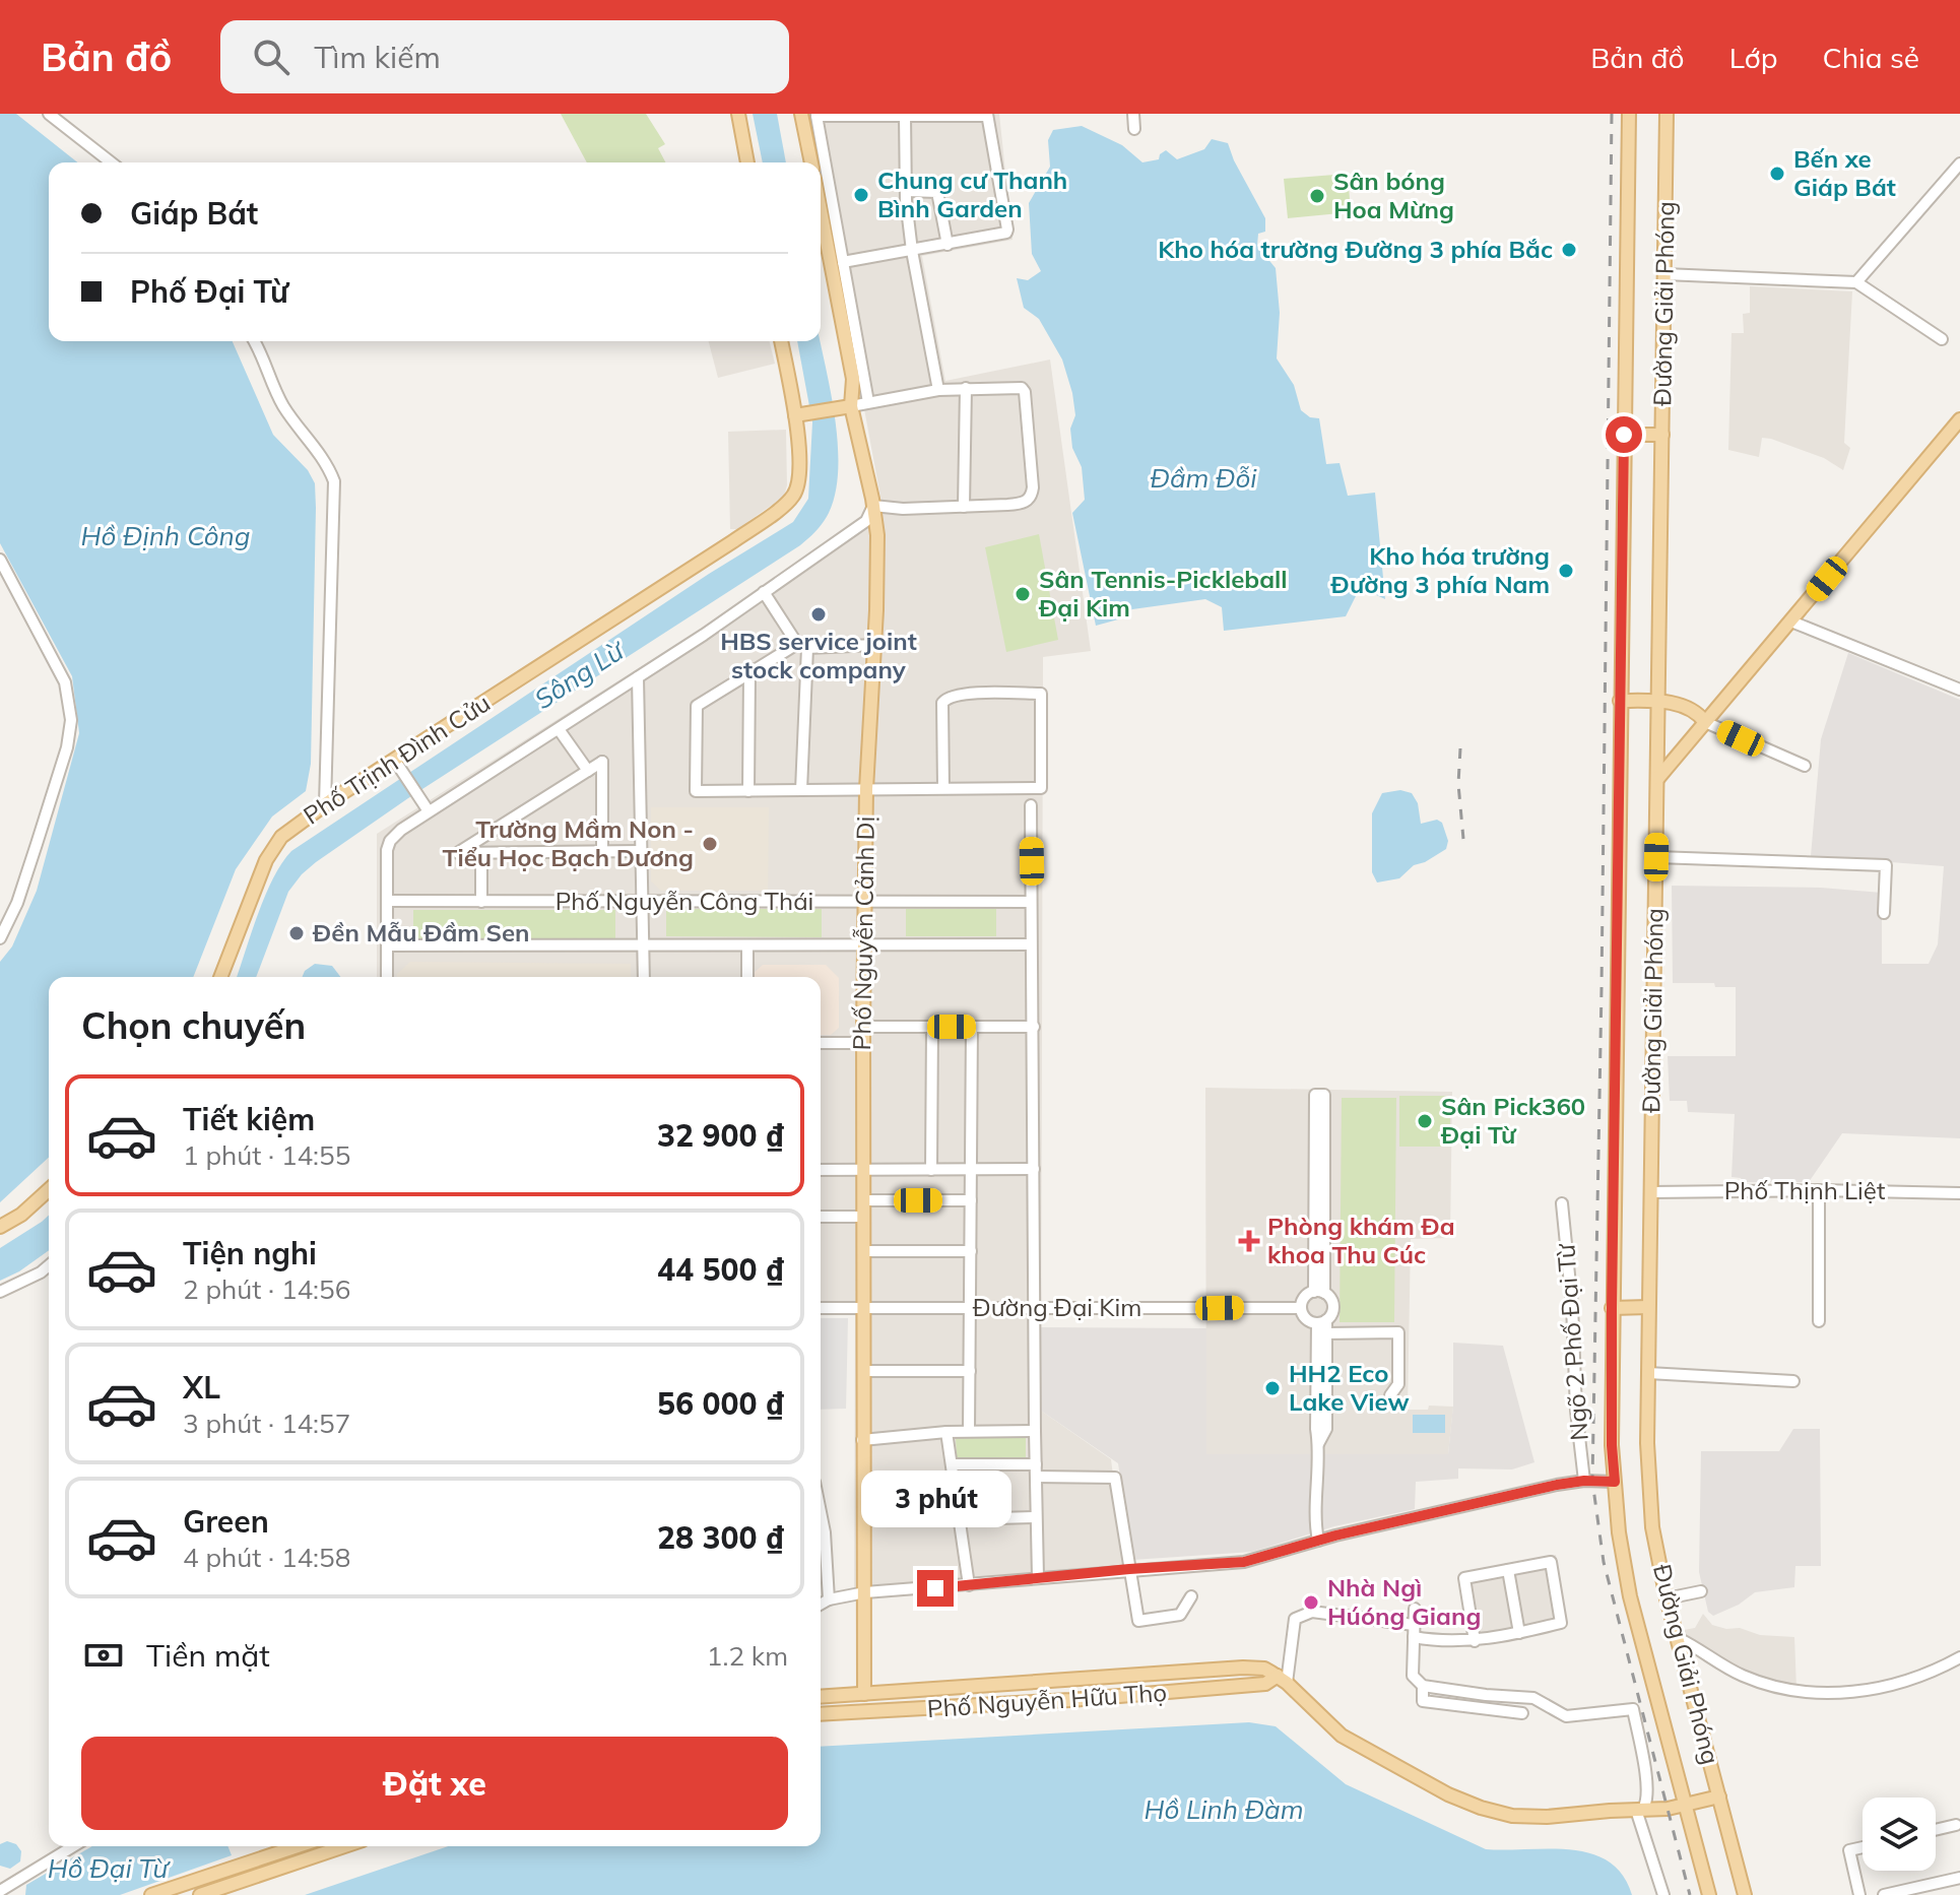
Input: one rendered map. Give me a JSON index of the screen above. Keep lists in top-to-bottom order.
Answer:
{
  "streets": {
    "main road": [
      "Đường Giải Phóng",
      "Phố Trịnh Đình Cửu",
      "Phố Nguyễn Cảnh Dị",
      "Phố Nguyễn Hữu Thọ"
    ],
    "street": [
      "Phố Nguyễn Công Thái",
      "Phố Thịnh Liệt",
      "Đường Đại Kim",
      "Ngõ 2 Phố Đại Từ"
    ]
  },
  "crossings": [
    ["Đường Giải Phóng", "Phố Thịnh Liệt"],
    ["Phố Nguyễn Công Thái", "Phố Nguyễn Cảnh Dị"],
    ["Phố Nguyễn Cảnh Dị", "Đường Đại Kim"],
    ["Phố Nguyễn Cảnh Dị", "Phố Nguyễn Hữu Thọ"]
  ],
  "water": [
    "Đầm Đỗi",
    "Hồ Định Công",
    "Sông Lừ",
    "Hồ Linh Đàm",
    "Hồ Đại Từ"
  ],
  "places": {
    "other": [
      "Bến xe Giáp Bát",
      "Chung cư Thanh Bình Garden",
      "Sân bóng Hoa Mừng",
      "Kho hóa trường Đường 3 phía Bắc",
      "Kho hóa trường Đường 3 phía Nam",
      "Sân Tennis-Pickleball Đại Kim",
      "HBS service joint stock company",
      "Trường Mầm Non - Tiểu Học Bạch Dương",
      "Đền Mẫu Đầm Sen",
      "Sân Pick360 Đại Từ",
      "HH2 Eco Lake View",
      "Nhà Ngì Húóng Giang"
    ],
    "health": ["Phòng khám Đa khoa Thu Cúc"]
  },
  "page": {
    "header": "Bản đồ",
    "search": "Tìm kiếm",
    "nav": ["Bản đồ", "Lớp", "Chia sẻ"],
    "banner": ["Giáp Bát", "Phố Đại Từ"],
    "heading": "Chọn chuyến",
    "list": [
      {
        "name": "Tiết kiệm",
        "note": "1 phút · 14:55",
        "value": "32 900 ₫"
      },
      {
        "name": "Tiện nghi",
        "note": "2 phút · 14:56",
        "value": "44 500 ₫"
      },
      {
        "name": "XL",
        "note": "3 phút · 14:57",
        "value": "56 000 ₫"
      },
      {
        "name": "Green",
        "note": "4 phút · 14:58",
        "value": "28 300 ₫"
      }
    ],
    "bubble": "3 phút",
    "pay": ["Tiền mặt", "1.2 km"],
    "buttons": "Đặt xe"
  }
}
